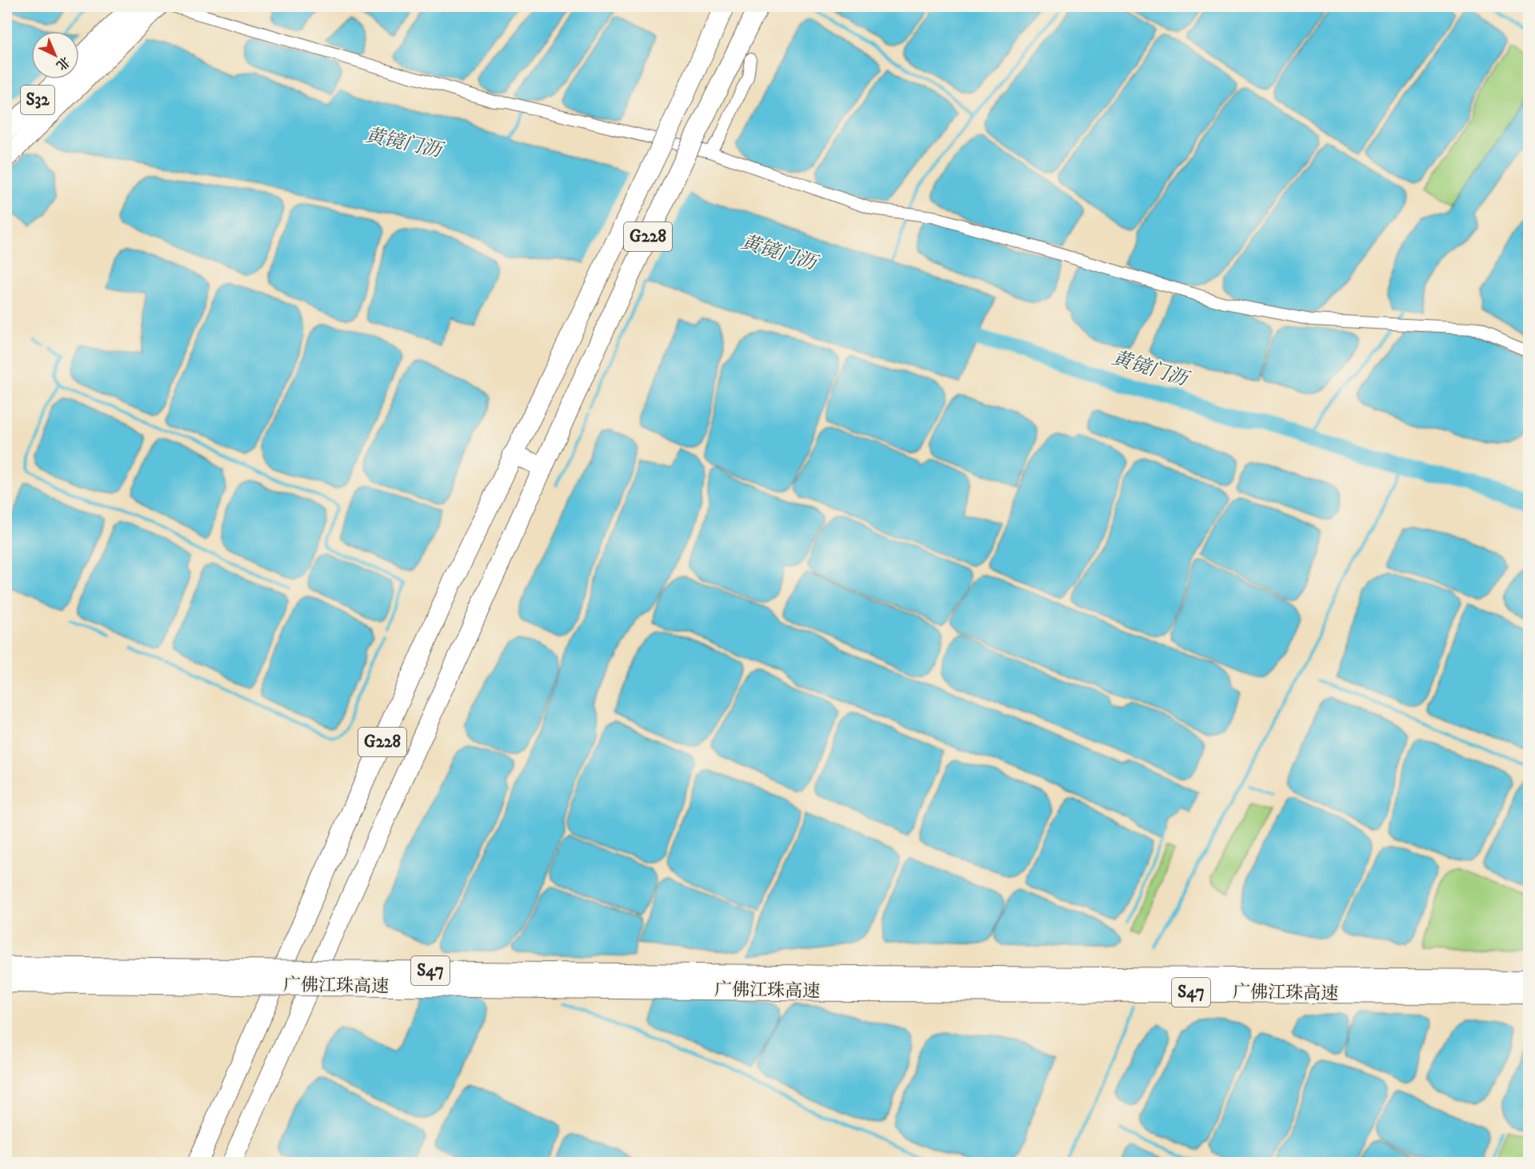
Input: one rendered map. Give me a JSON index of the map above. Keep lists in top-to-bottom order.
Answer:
{
  "streets": {
    "highway": [
      "S32",
      "G228",
      "S47",
      "广佛江珠高速"
    ]
  },
  "water": ["黄镜门沥"],
  "north": "bottom right"
}
